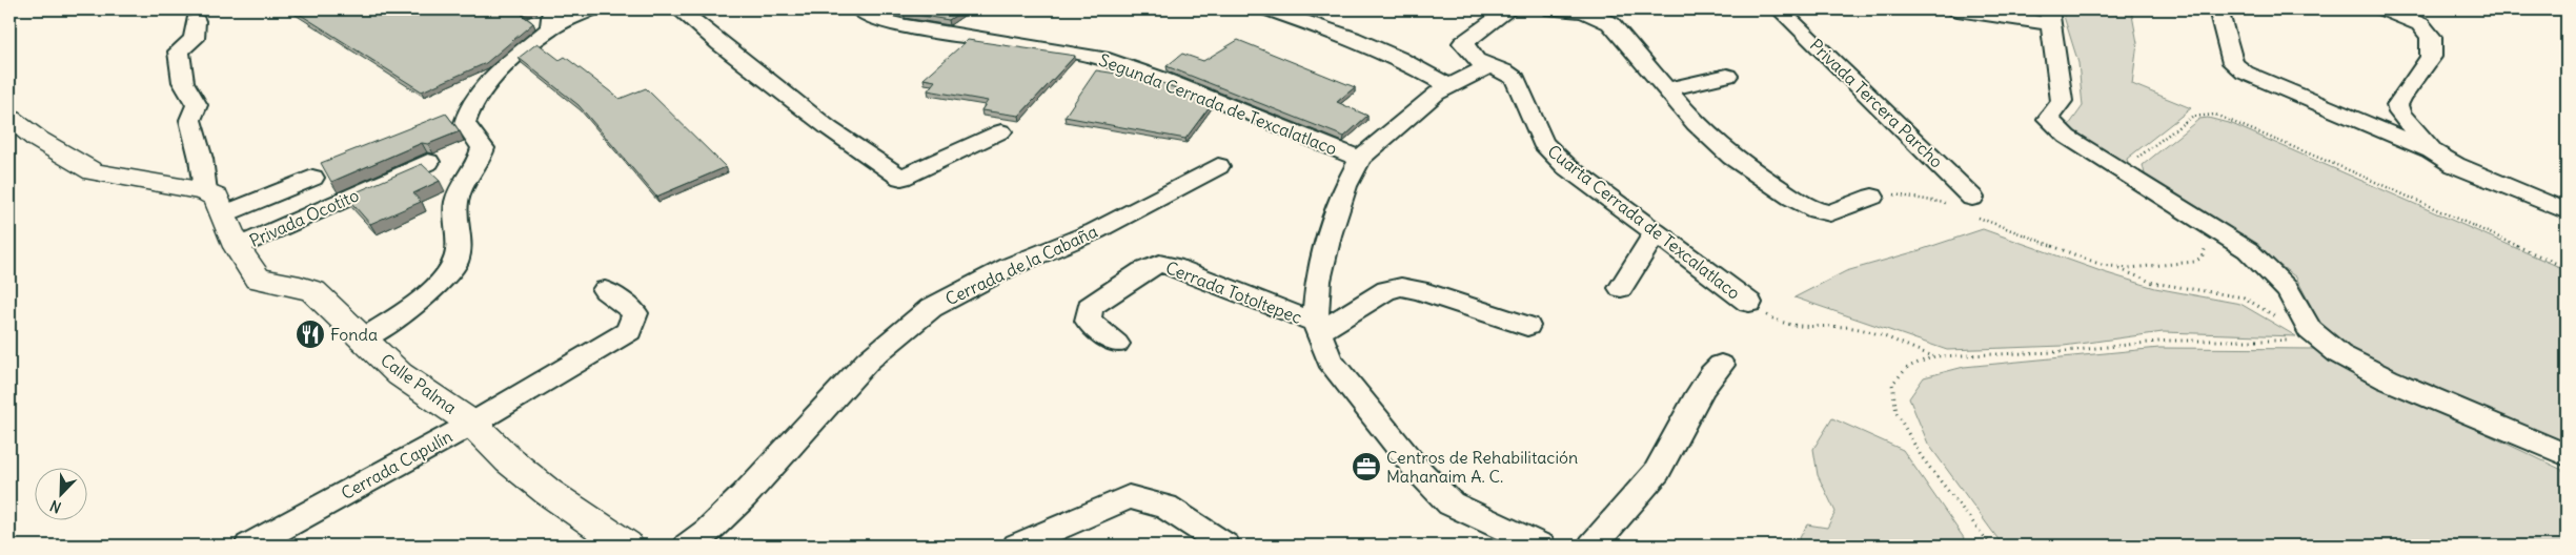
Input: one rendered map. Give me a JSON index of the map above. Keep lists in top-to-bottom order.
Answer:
{
  "streets": {
    "street": [
      "Privada Tercera Parcho",
      "Segunda Cerrada de Texcalatlaco",
      "Privada Ocotito",
      "Cuarta Cerrada de Texcalatlaco",
      "Cerrada de la Cabaña",
      "Cerrada Totoltepec",
      "Calle Palma",
      "Cerrada Capulín"
    ]
  },
  "crossings": [
    ["Privada Ocotito", "Calle Palma"],
    ["Calle Palma", "Cerrada Capulín"]
  ],
  "places": {
    "restaurant": ["Fonda"],
    "office": ["Centros de Rehabilitación Mahanaim A. C."]
  },
  "north": "bottom left"
}
